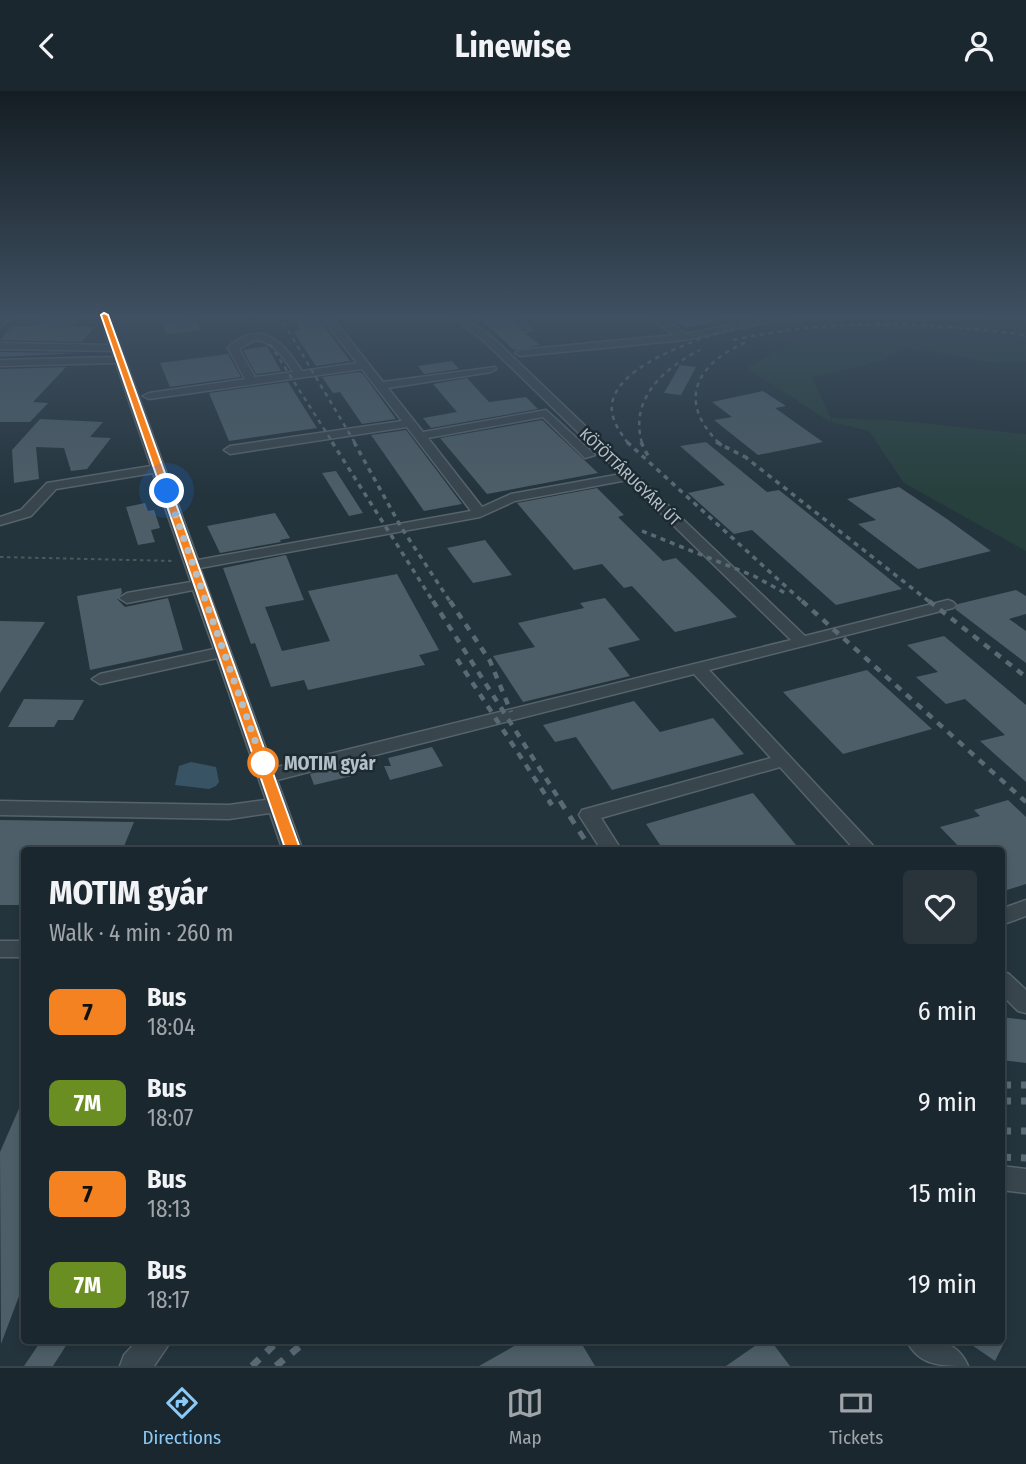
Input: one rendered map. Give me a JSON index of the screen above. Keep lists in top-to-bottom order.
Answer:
{
  "streets": {
    "street": ["KÖTÖTTÁRUGYÁRI ÚT"]
  },
  "places": ["MOTIM gyár"],
  "lines": ["bus line 7"],
  "page": {
    "header": "Linewise",
    "heading": ["MOTIM gyár", "Walk · 4 min · 260 m"],
    "list": [
      {
        "mark": "7",
        "name": "Bus",
        "note": "18:04",
        "value": "6 min"
      },
      {
        "mark": "7M",
        "name": "Bus",
        "note": "18:07",
        "value": "9 min"
      },
      {
        "mark": "7",
        "name": "Bus",
        "note": "18:13",
        "value": "15 min"
      },
      {
        "mark": "7M",
        "name": "Bus",
        "note": "18:17",
        "value": "19 min"
      }
    ],
    "tabs": ["Directions", "Map", "Tickets"]
  }
}
